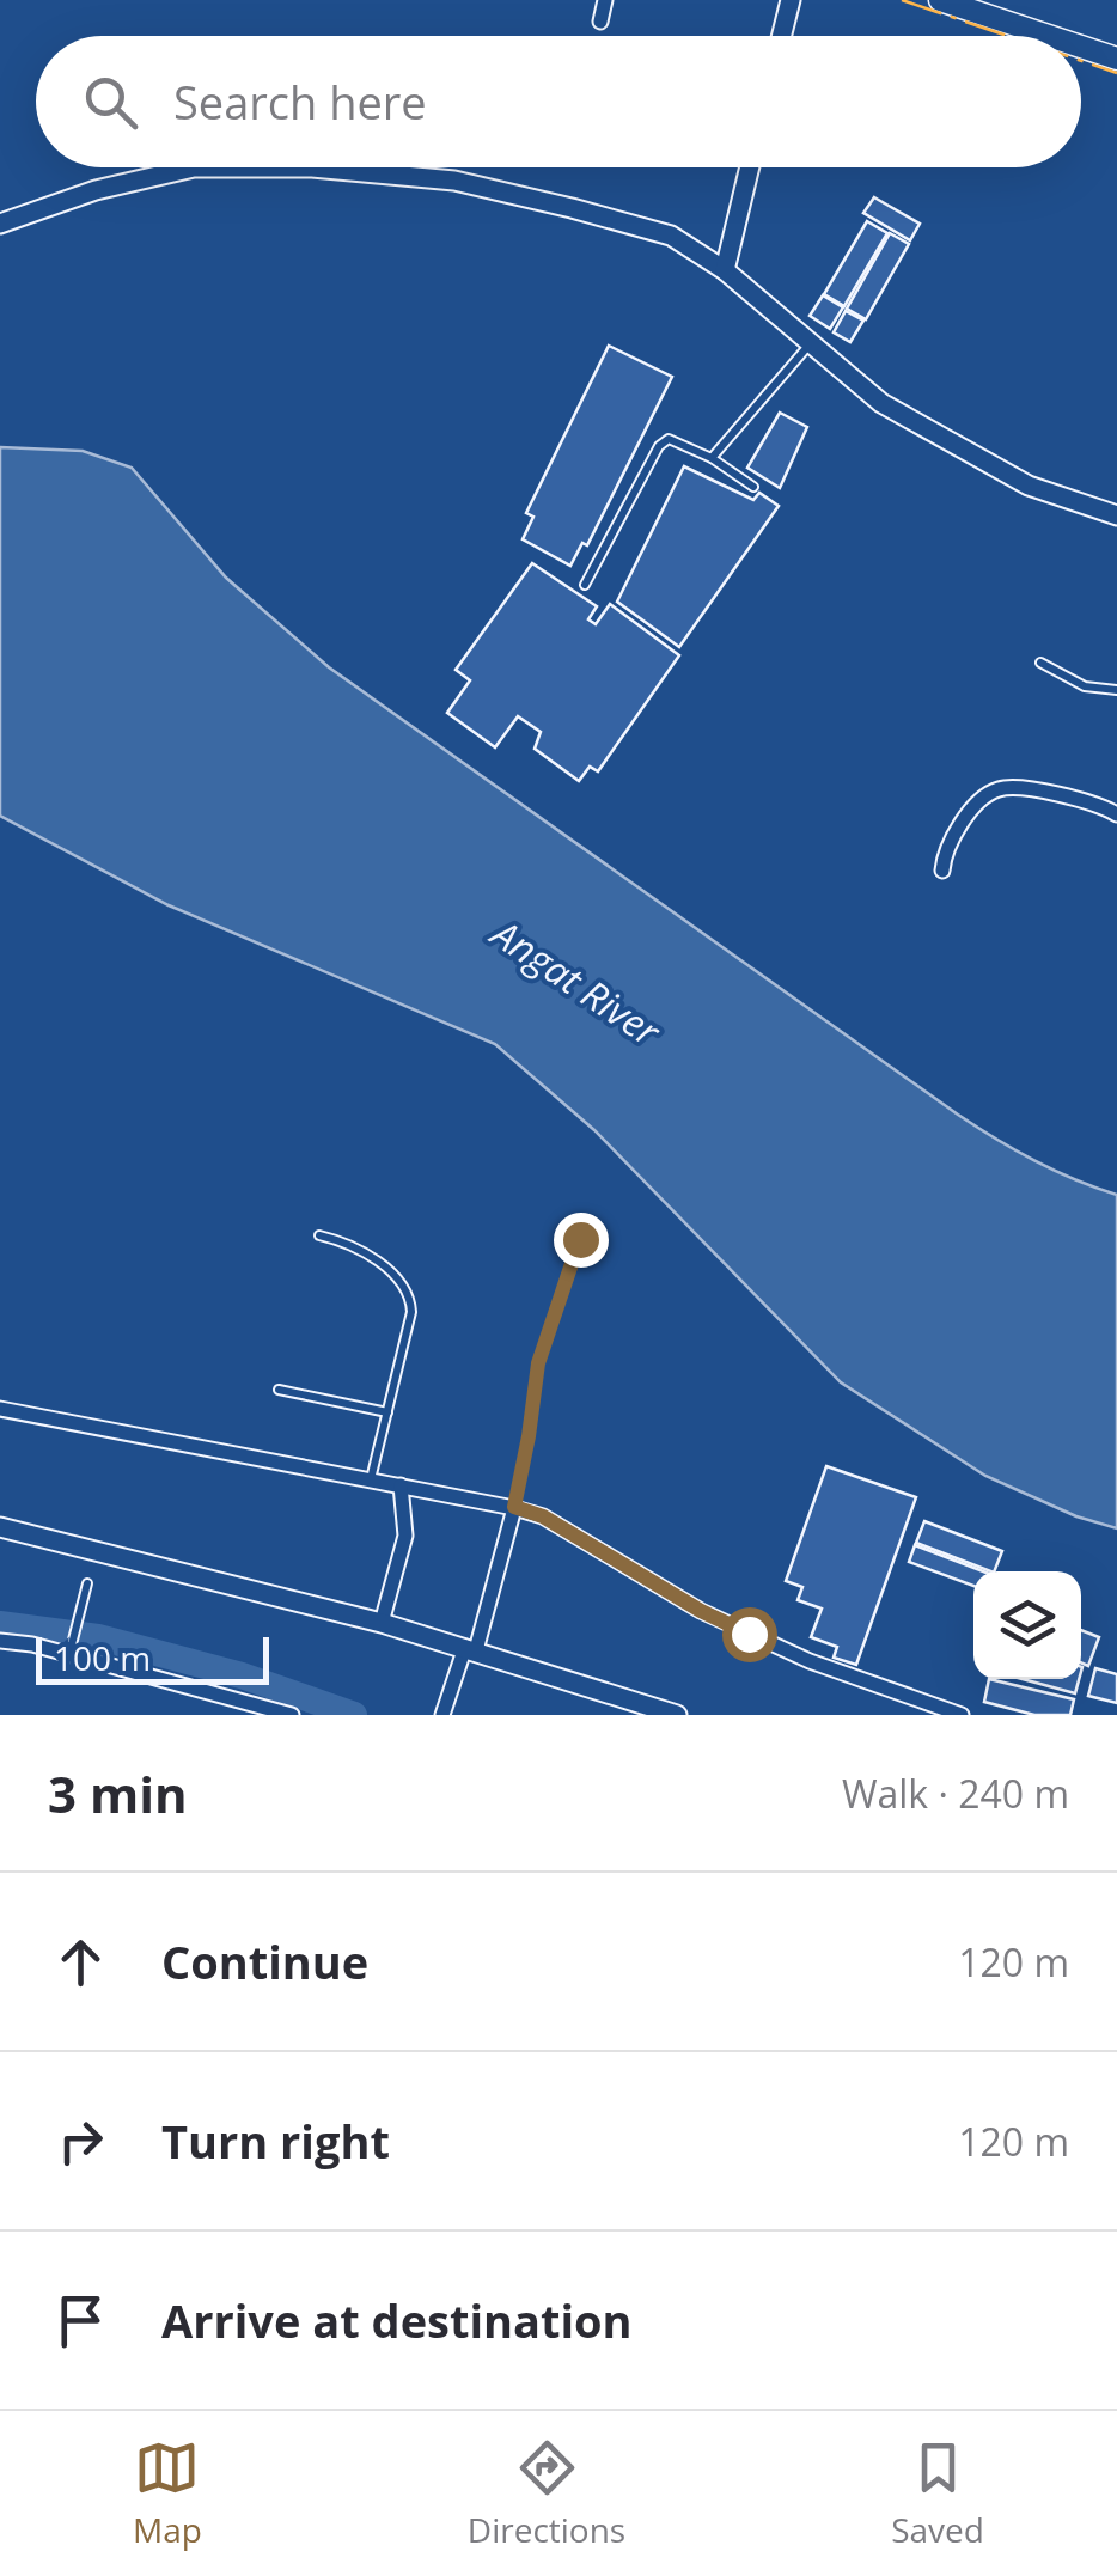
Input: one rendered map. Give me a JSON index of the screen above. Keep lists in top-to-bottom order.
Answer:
{
  "water": ["Angat River"],
  "scale_bar": "100 m",
  "page": {
    "search": "Search here",
    "scale": "100 m",
    "heading": ["3 min", "Walk · 240 m"],
    "list": [
      ["Continue", "120 m"],
      ["Turn right", "120 m"],
      "Arrive at destination"
    ],
    "nav": ["Map", "Directions", "Saved"]
  }
}
